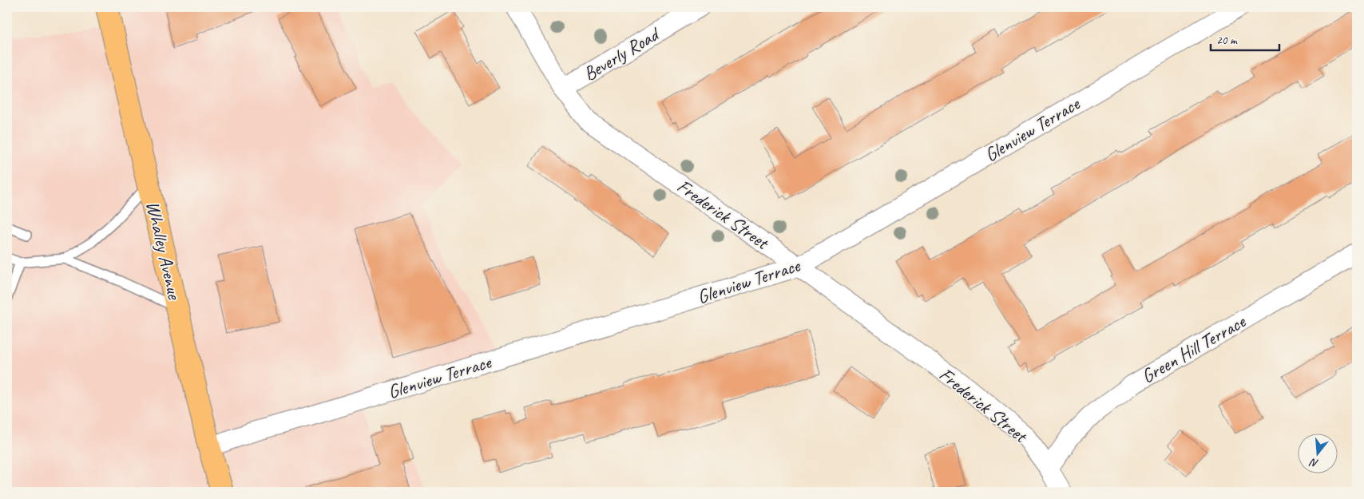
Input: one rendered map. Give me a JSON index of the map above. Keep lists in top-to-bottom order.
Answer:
{
  "streets": {
    "main road": ["Whalley Avenue"],
    "street": [
      "Beverly Road",
      "Glenview Terrace",
      "Frederick Street",
      "Green Hill Terrace"
    ]
  },
  "crossings": [
    ["Beverly Road", "Frederick Street"],
    ["Glenview Terrace", "Frederick Street"],
    ["Glenview Terrace", "Whalley Avenue"],
    ["Frederick Street", "Green Hill Terrace"]
  ],
  "scale_bar": "20 m",
  "north": "bottom"
}
